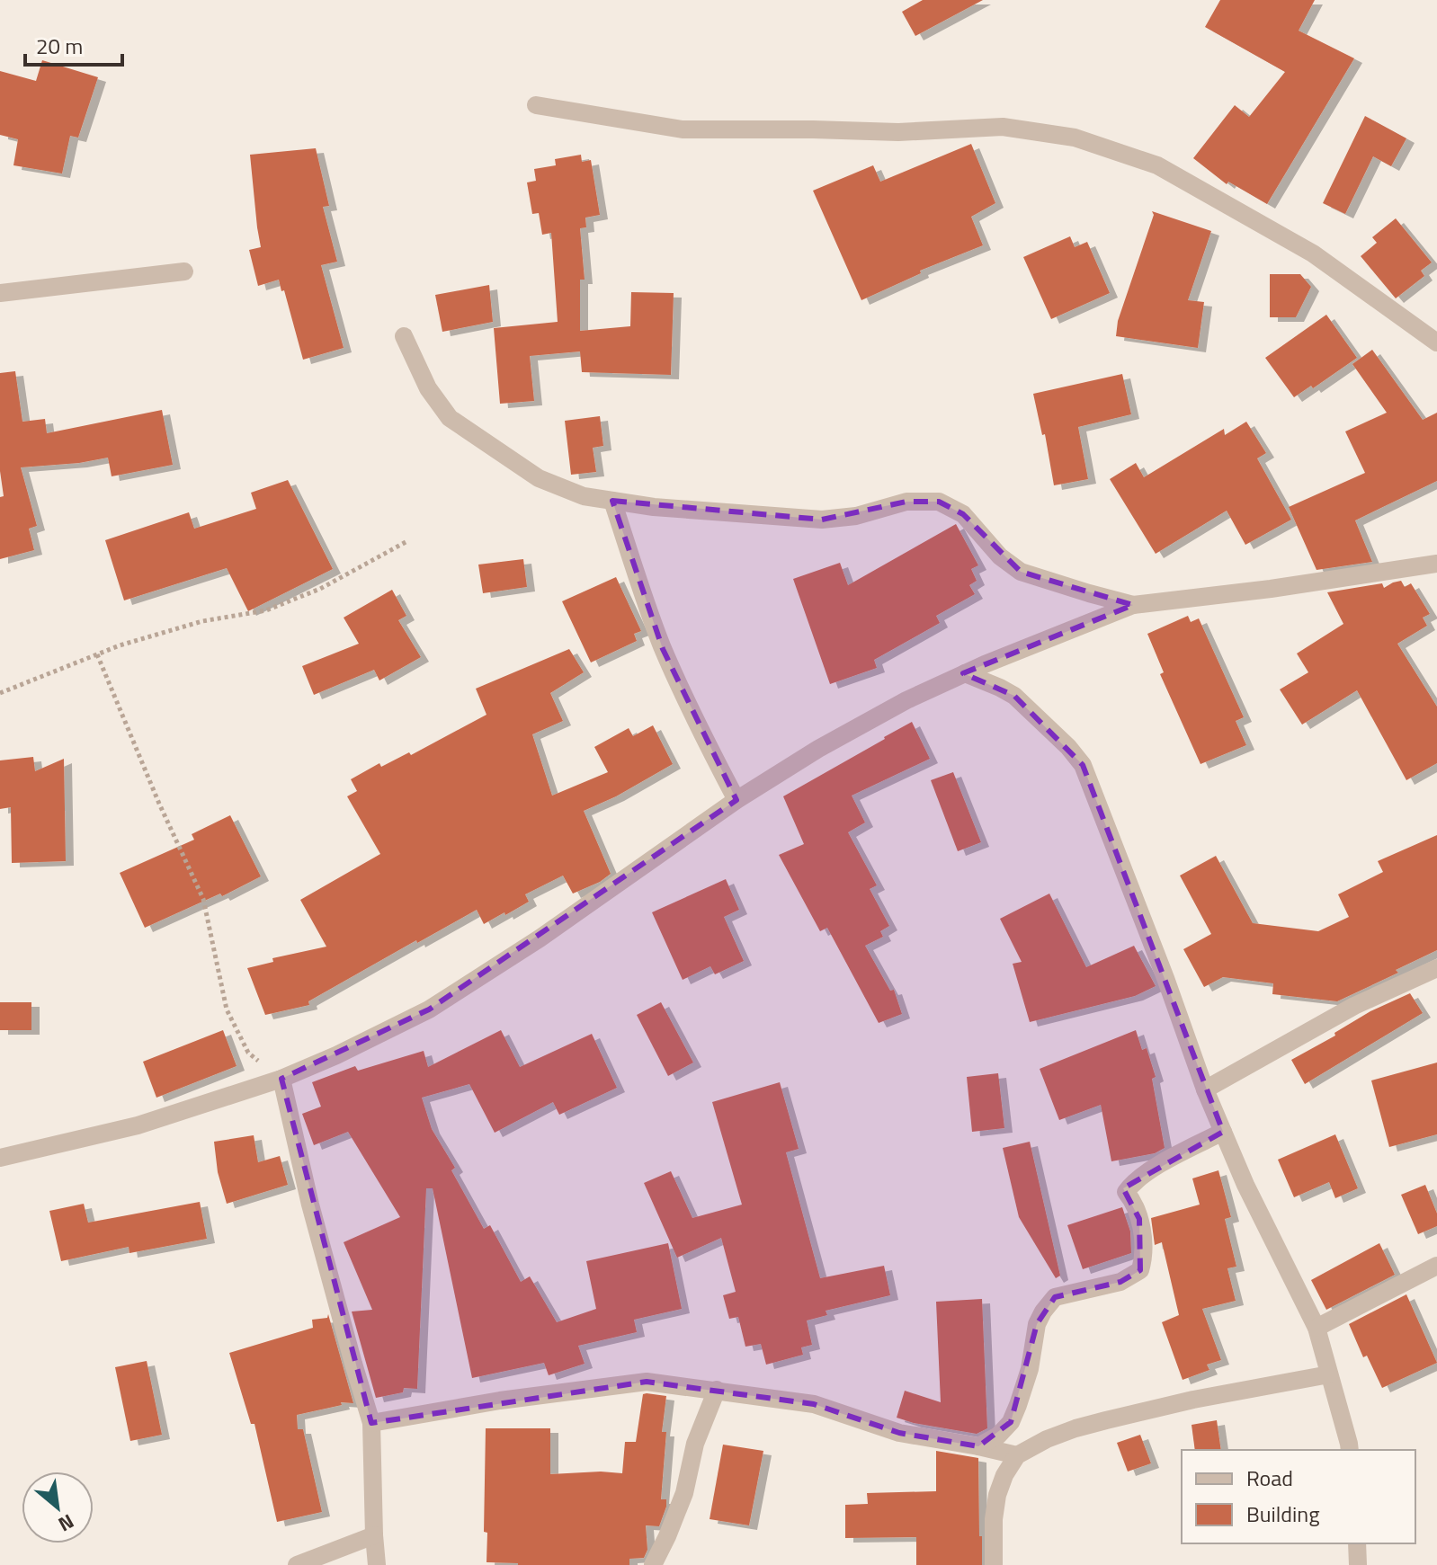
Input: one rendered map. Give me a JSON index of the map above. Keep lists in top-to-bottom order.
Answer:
{
  "legend": ["Road", "Building"],
  "scale_bar": "20 m",
  "north": "bottom right"
}
